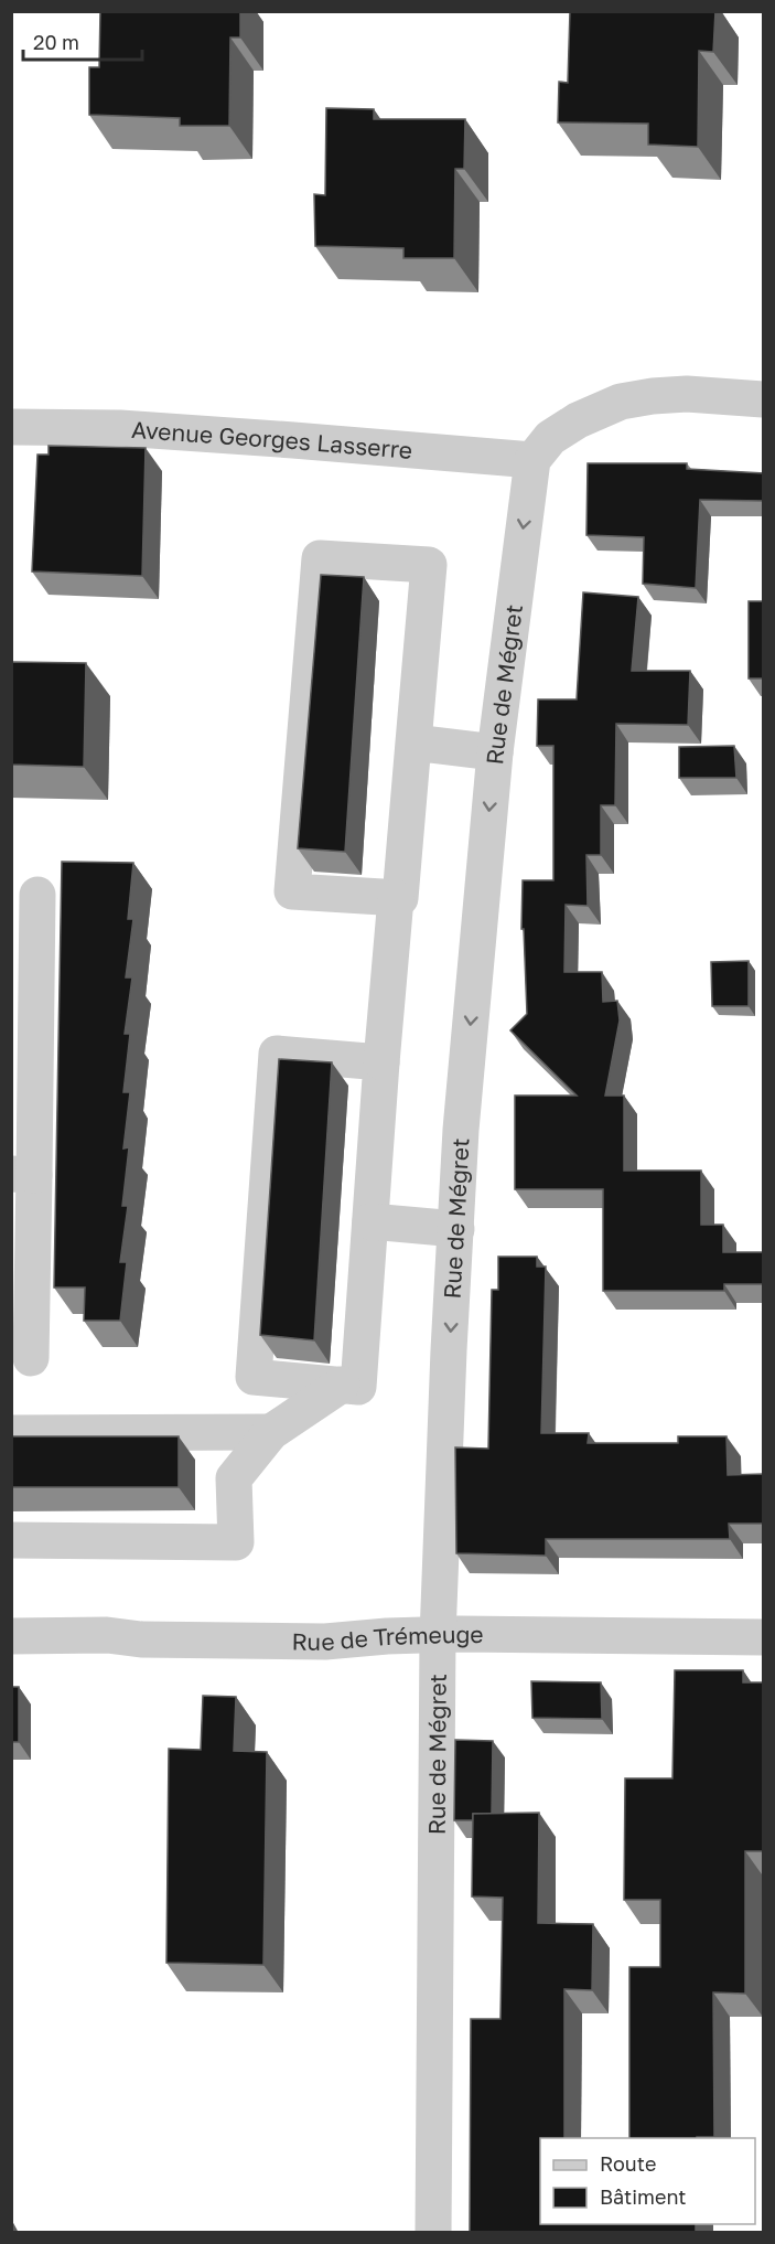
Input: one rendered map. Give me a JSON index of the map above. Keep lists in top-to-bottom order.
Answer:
{
  "streets": {
    "street": ["Avenue Georges Lasserre", "Rue de Mégret", "Rue de Trémeuge"]
  },
  "crossings": [
    ["Avenue Georges Lasserre", "Rue de Mégret"],
    ["Rue de Mégret", "Rue de Trémeuge"]
  ],
  "legend": ["Route", "Bâtiment"],
  "scale_bar": "20 m"
}
